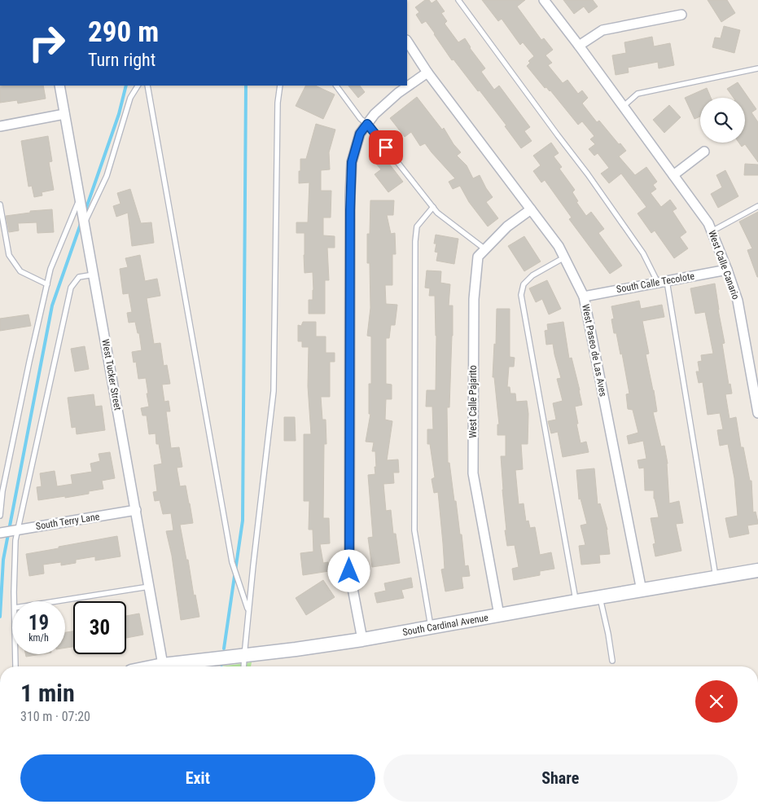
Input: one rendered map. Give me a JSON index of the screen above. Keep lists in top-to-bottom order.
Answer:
{
  "streets": {
    "main road": ["South Cardinal Avenue"],
    "street": [
      "West Calle Canario",
      "South Calle Tecolote",
      "West Paseo de Las Aves",
      "West Tucker Street",
      "West Calle Pajarito",
      "South Terry Lane"
    ]
  },
  "crossings": [
    ["West Calle Canario", "South Calle Tecolote"],
    ["South Calle Tecolote", "West Paseo de Las Aves"],
    ["West Paseo de Las Aves", "West Calle Pajarito"],
    ["West Paseo de Las Aves", "South Cardinal Avenue"],
    ["West Tucker Street", "South Terry Lane"],
    ["West Tucker Street", "South Cardinal Avenue"],
    ["West Calle Pajarito", "South Cardinal Avenue"]
  ],
  "page": {
    "turn": ["290 m", "Turn right"],
    "speed": "19 km/h",
    "limit": "30",
    "heading": ["1 min", "310 m · 07:20"],
    "buttons": ["Exit", "Share"]
  }
}
